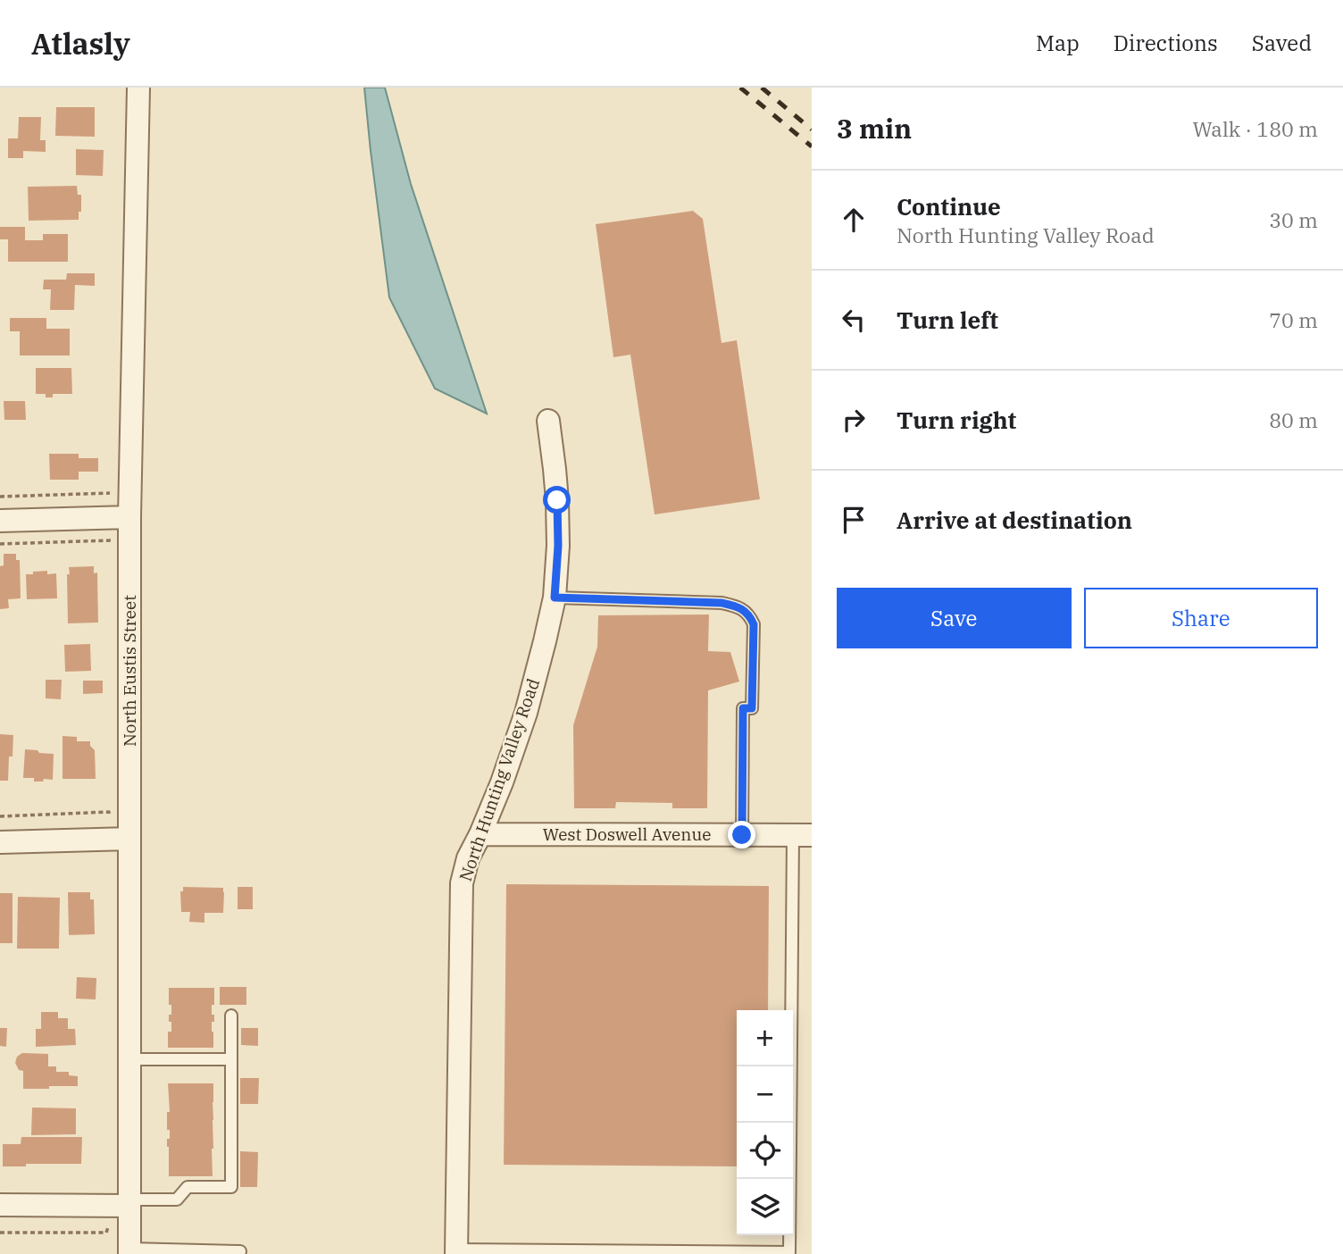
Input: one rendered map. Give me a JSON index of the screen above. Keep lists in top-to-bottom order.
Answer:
{
  "streets": {
    "street": ["North Eustis Street", "North Hunting Valley Road", "West Doswell Avenue"]
  },
  "crossings": [
    ["North Hunting Valley Road", "West Doswell Avenue"]
  ],
  "page": {
    "header": "Atlasly",
    "nav": ["Map", "Directions", "Saved"],
    "heading": ["3 min", "Walk · 180 m"],
    "list": [
      ["Continue", "North Hunting Valley Road", "30 m"],
      ["Turn left", "70 m"],
      ["Turn right", "80 m"],
      "Arrive at destination"
    ],
    "buttons": ["Save", "Share"],
    "map_buttons": ["+", "−"]
  }
}
